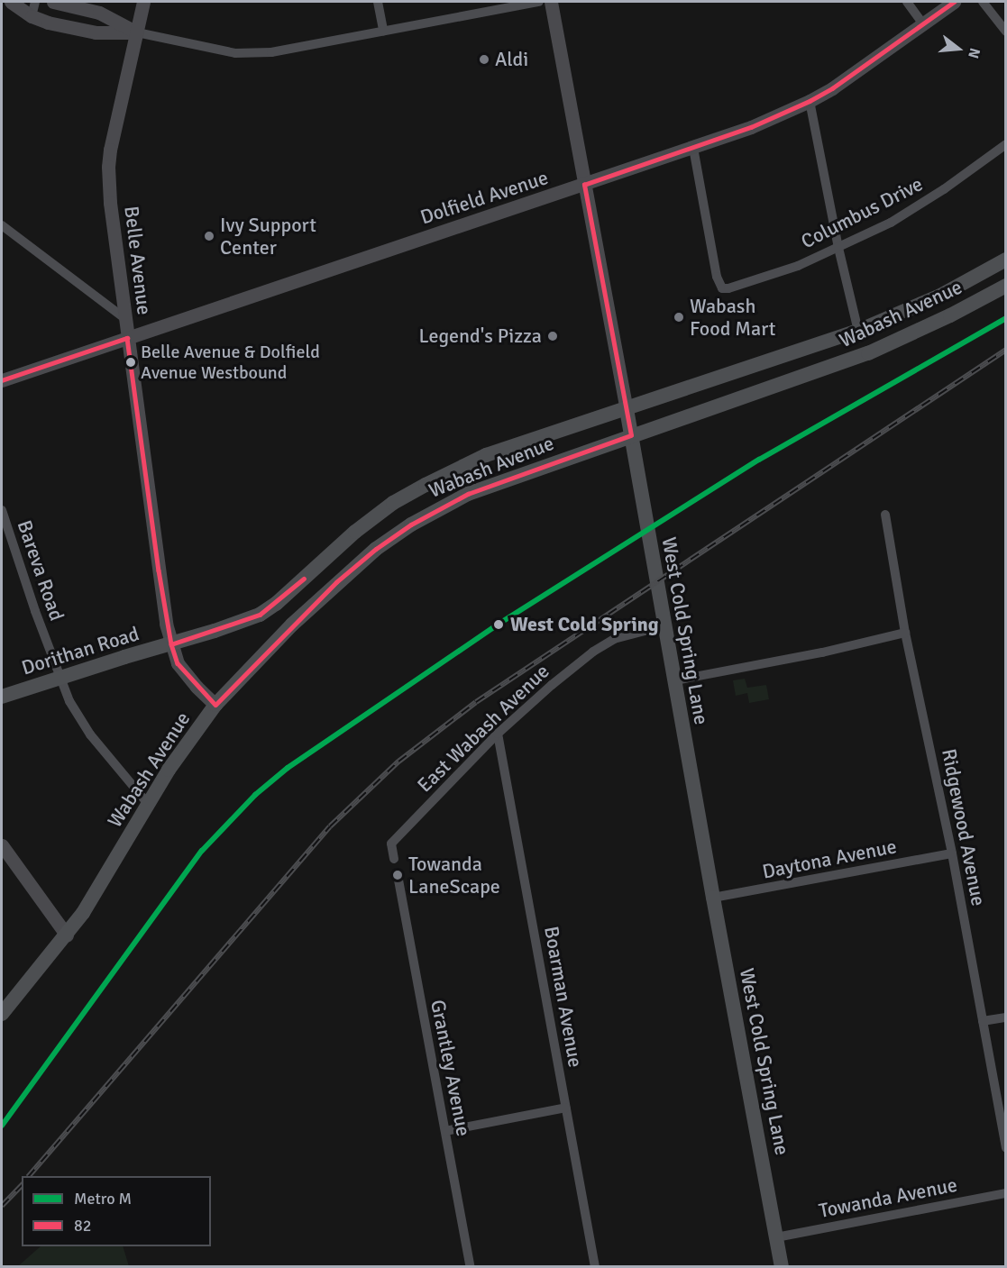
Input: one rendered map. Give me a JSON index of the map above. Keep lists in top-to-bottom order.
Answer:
{
  "streets": {
    "main road": ["Wabash Avenue", "West Cold Spring Lane", "Dorithan Road"],
    "street": [
      "Dolfield Avenue",
      "Columbus Drive",
      "Belle Avenue",
      "Bareva Road",
      "East Wabash Avenue",
      "Ridgewood Avenue",
      "Daytona Avenue",
      "Boarman Avenue",
      "Grantley Avenue",
      "Towanda Avenue"
    ]
  },
  "crossings": [
    ["Dolfield Avenue", "Columbus Drive"],
    ["Dolfield Avenue", "Belle Avenue"],
    ["Dolfield Avenue", "West Cold Spring Lane"],
    ["Belle Avenue", "Wabash Avenue"],
    ["Belle Avenue", "Dorithan Road"],
    ["Wabash Avenue", "Bareva Road"],
    ["Wabash Avenue", "West Cold Spring Lane"],
    ["Wabash Avenue", "Dorithan Road"],
    ["Bareva Road", "Dorithan Road"],
    ["West Cold Spring Lane", "East Wabash Avenue"],
    ["West Cold Spring Lane", "Daytona Avenue"],
    ["West Cold Spring Lane", "Towanda Avenue"],
    ["East Wabash Avenue", "Boarman Avenue"],
    ["Ridgewood Avenue", "Daytona Avenue"]
  ],
  "places": [
    "Aldi",
    "Ivy Support Center",
    "Wabash Food Mart",
    "Legend's Pizza",
    "Belle Avenue & Dolfield Avenue Westbound",
    "West Cold Spring",
    "Towanda LaneScape"
  ],
  "lines": ["transit line 82", "metro line M"],
  "legend": ["Metro M", "82"],
  "north": "right"
}
